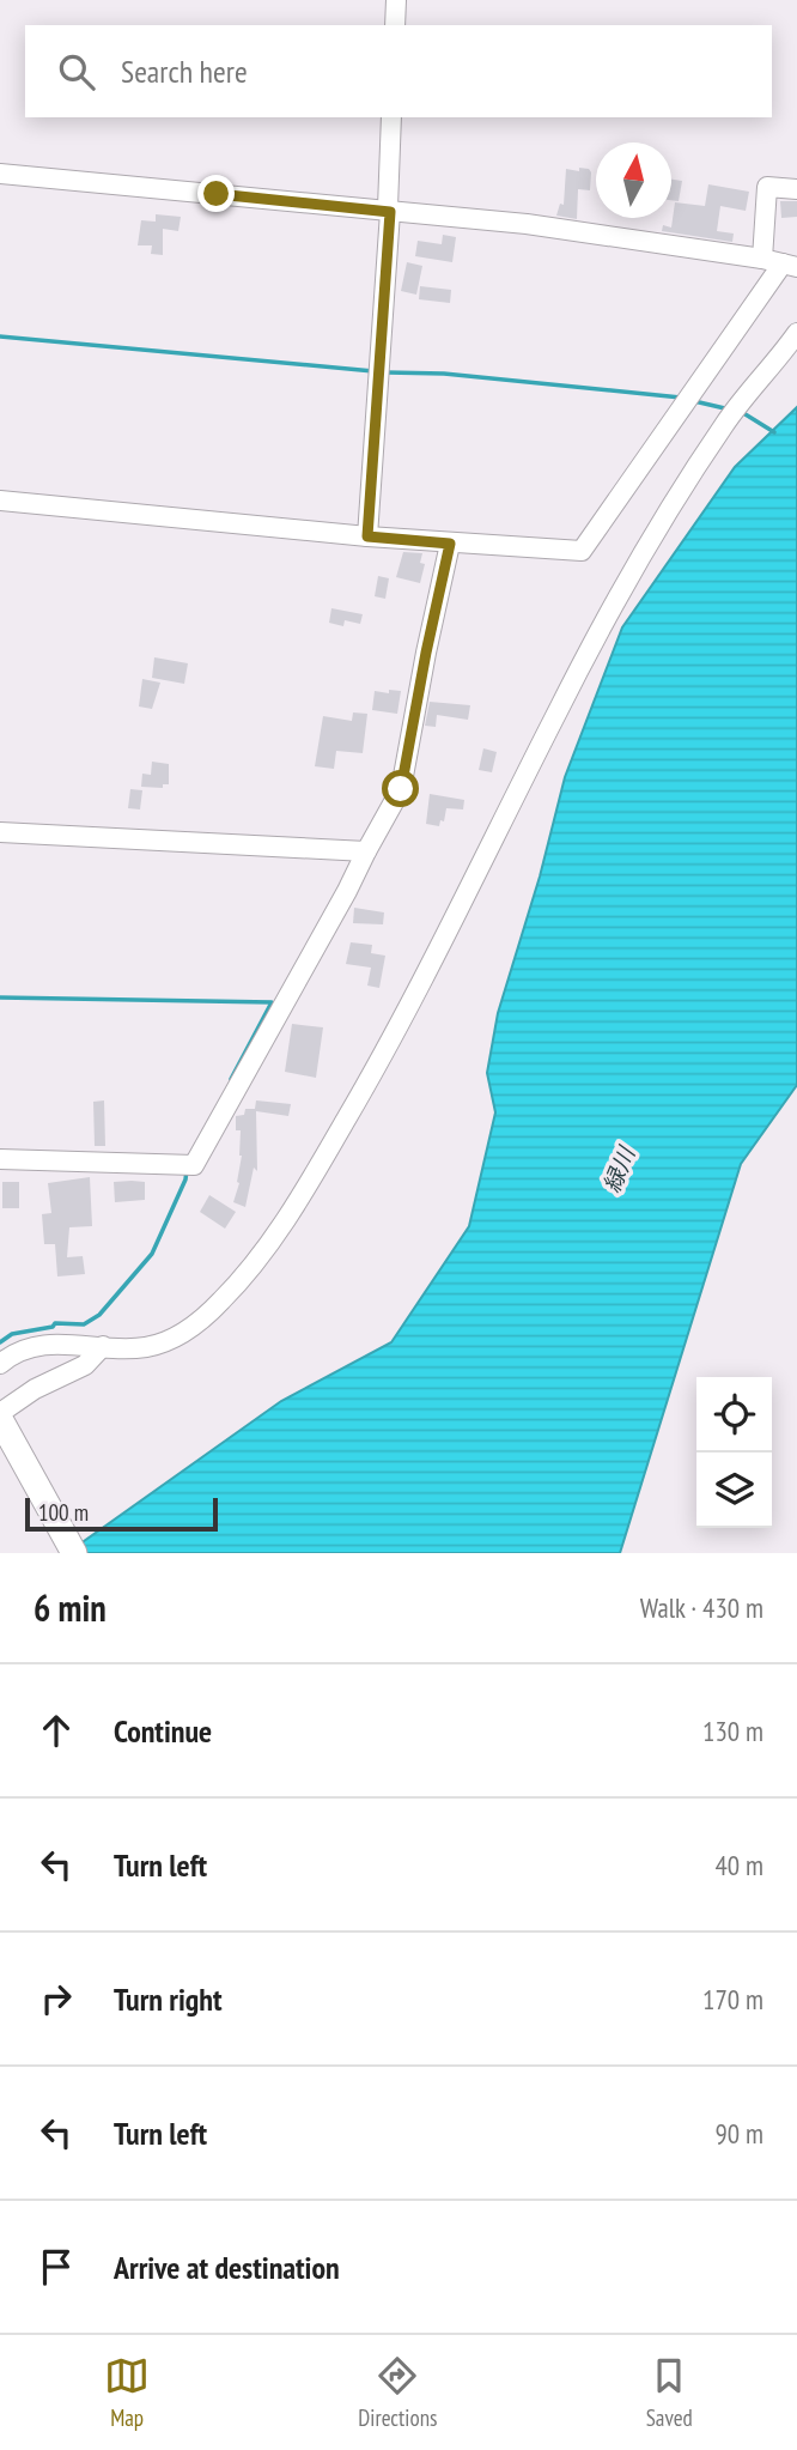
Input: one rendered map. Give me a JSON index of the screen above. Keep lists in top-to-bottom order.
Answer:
{
  "water": ["緑川"],
  "scale_bar": "100 m",
  "north": "top",
  "page": {
    "search": "Search here",
    "scale": "100 m",
    "heading": ["6 min", "Walk · 430 m"],
    "list": [
      ["Continue", "130 m"],
      ["Turn left", "40 m"],
      ["Turn right", "170 m"],
      ["Turn left", "90 m"],
      "Arrive at destination"
    ],
    "nav": ["Map", "Directions", "Saved"]
  }
}
